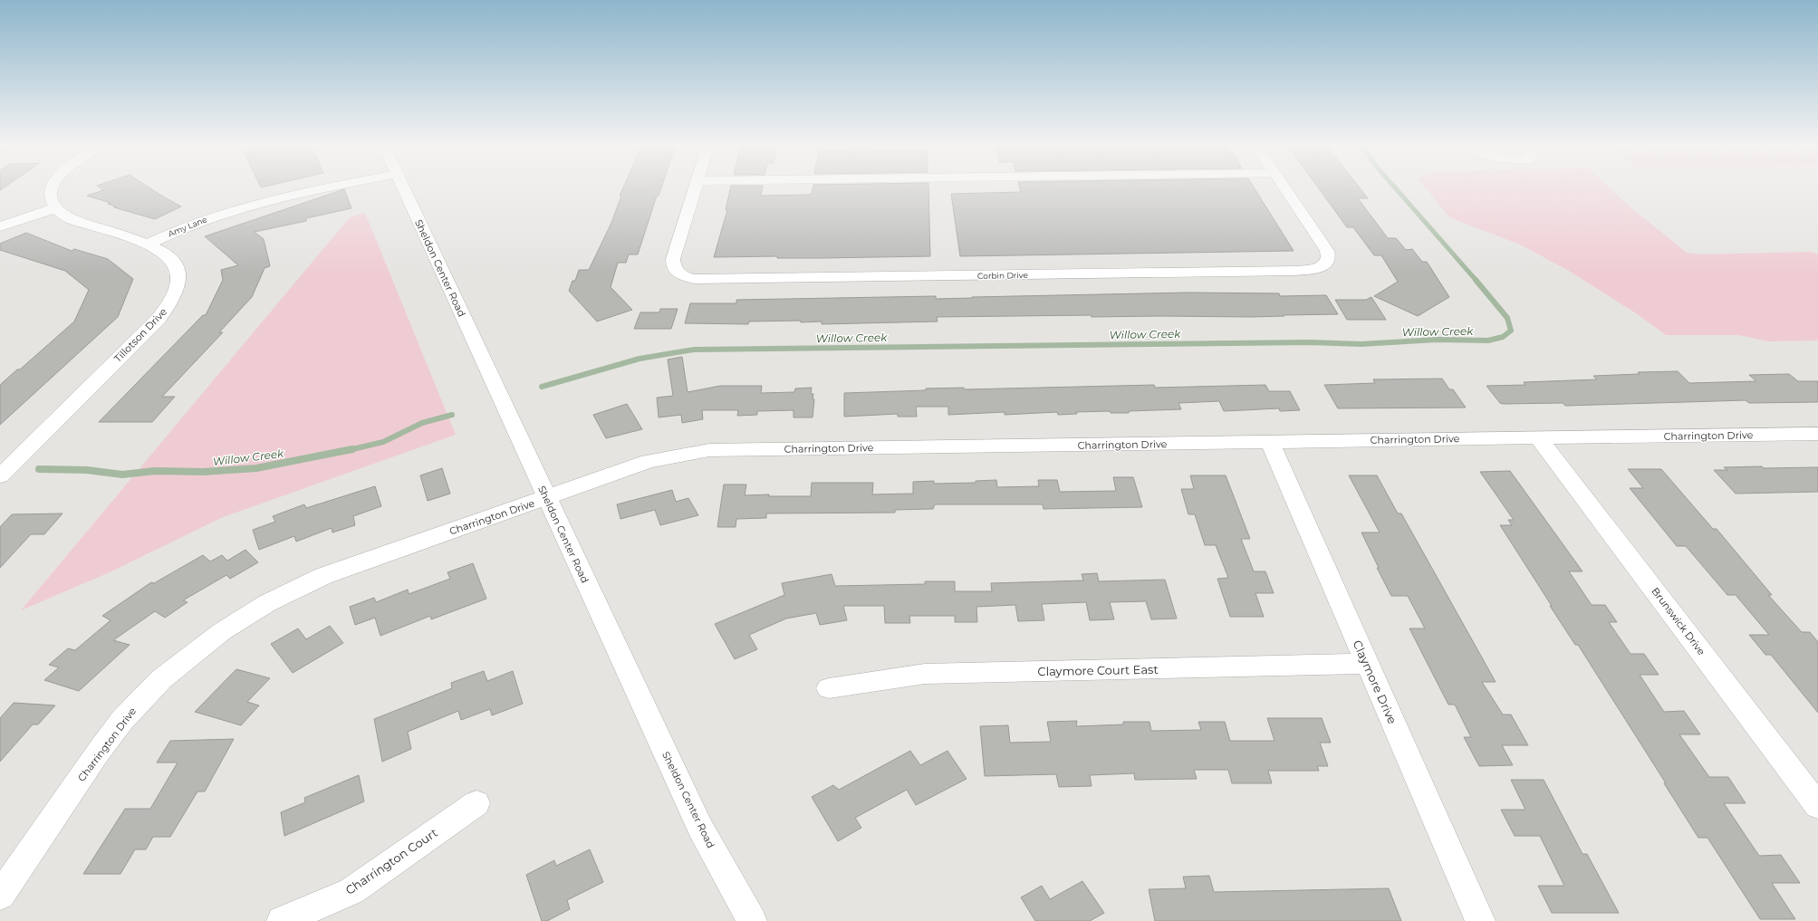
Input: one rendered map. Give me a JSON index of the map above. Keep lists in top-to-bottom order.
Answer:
{
  "streets": {
    "street": [
      "Amy Lane",
      "Sheldon Center Road",
      "Corbin Drive",
      "Tillotson Drive",
      "Charrington Drive",
      "Brunswick Drive",
      "Claymore Court East",
      "Claymore Drive",
      "Charrington Court"
    ]
  },
  "crossings": [
    ["Amy Lane", "Tillotson Drive"],
    ["Sheldon Center Road", "Charrington Drive"],
    ["Charrington Drive", "Brunswick Drive"],
    ["Charrington Drive", "Claymore Drive"],
    ["Claymore Court East", "Claymore Drive"]
  ],
  "water": ["Willow Creek"]
}
